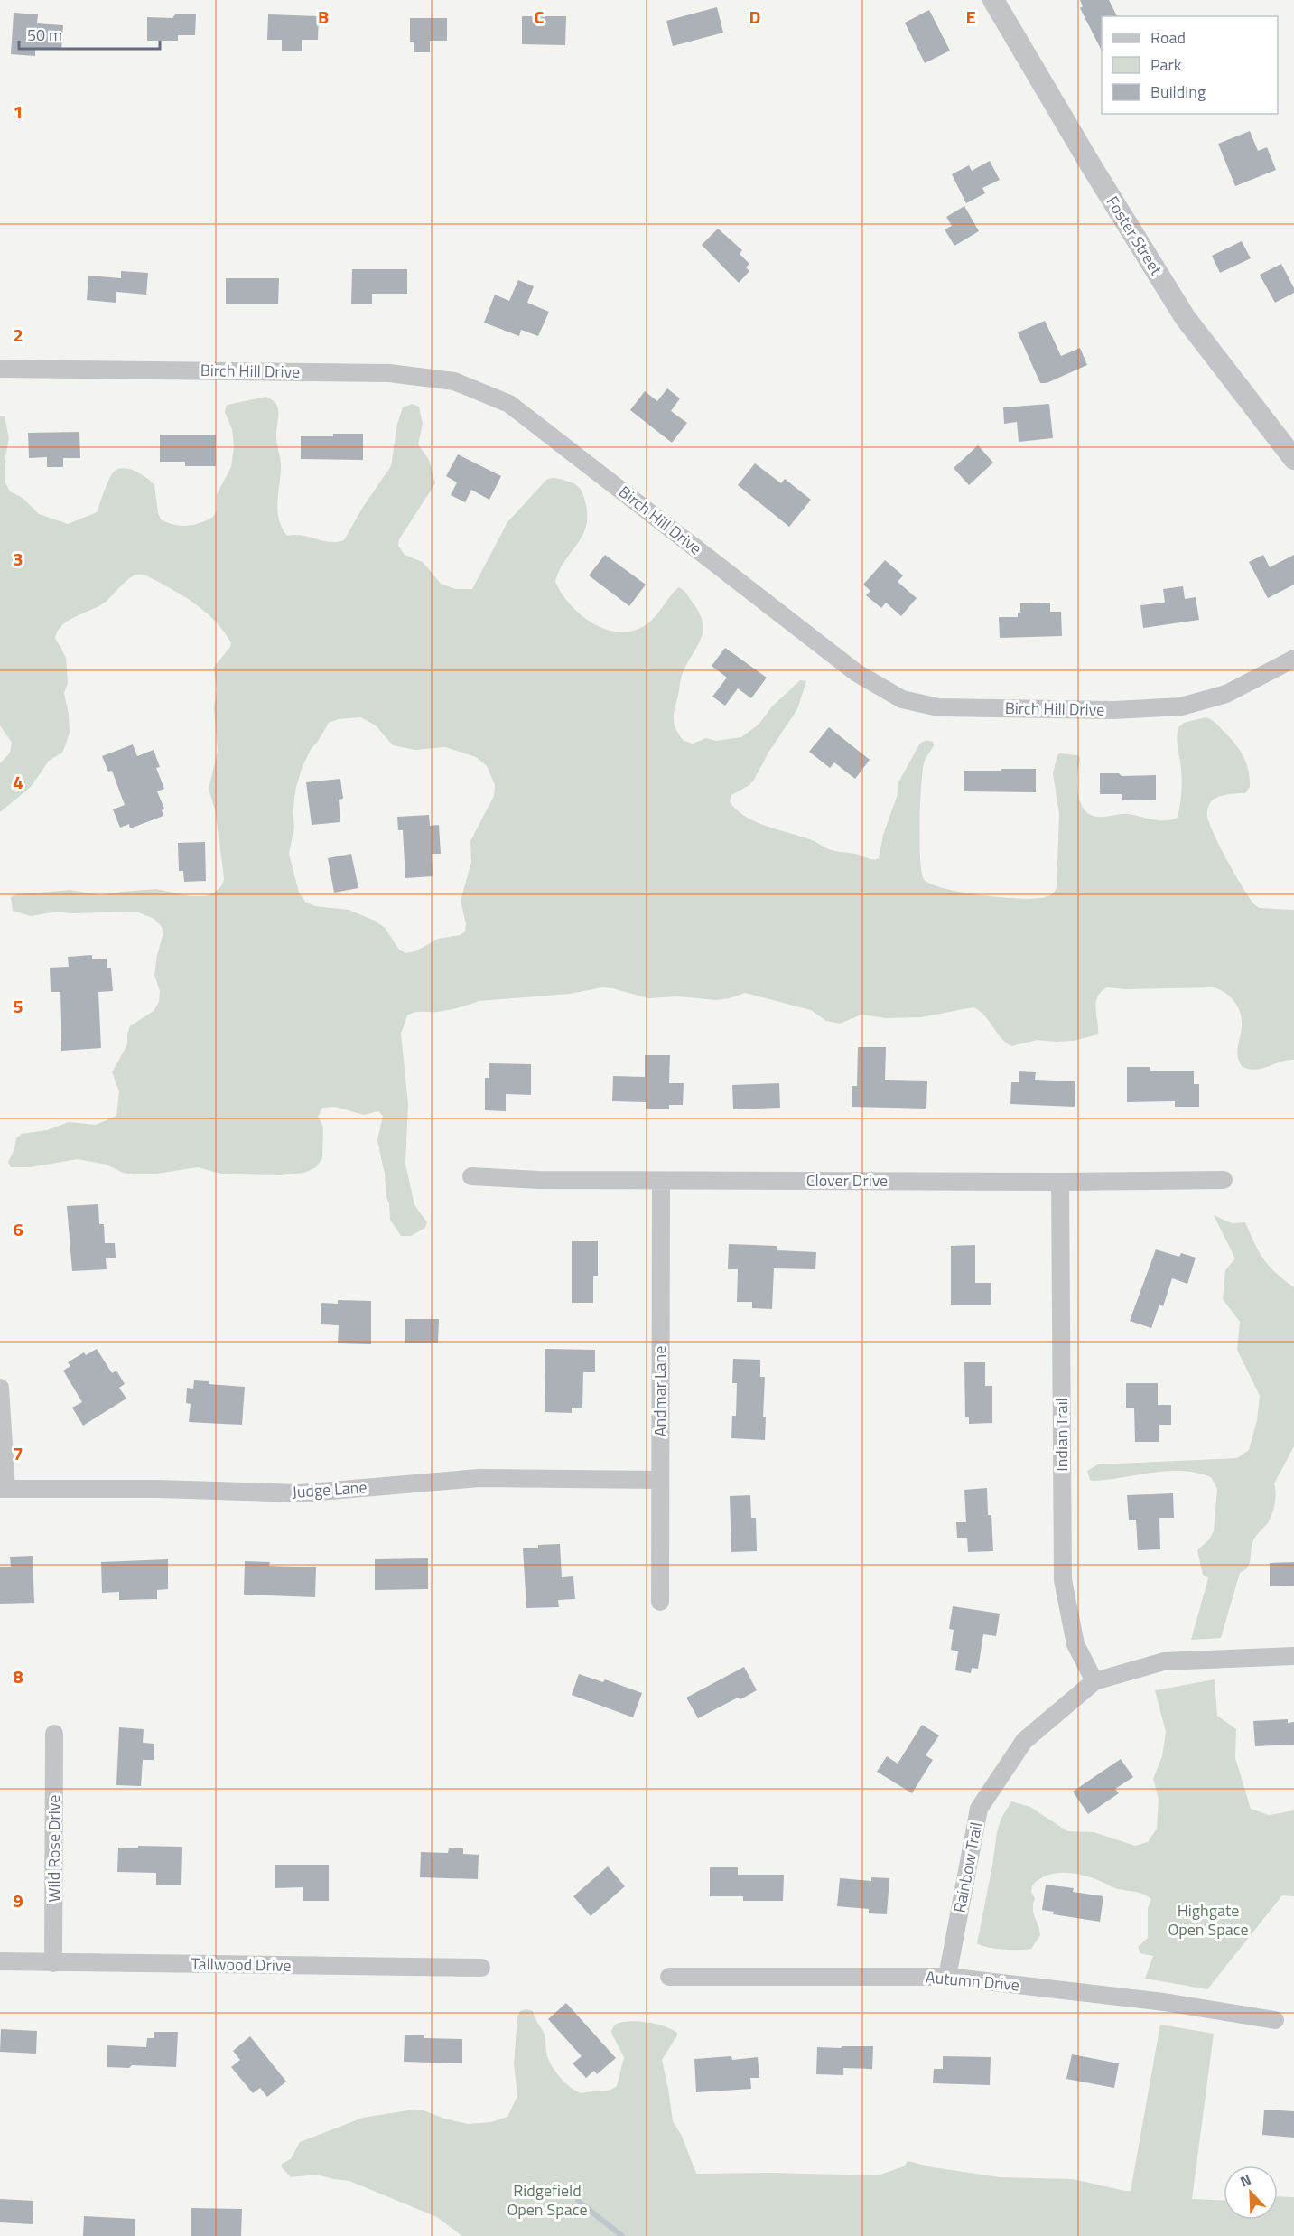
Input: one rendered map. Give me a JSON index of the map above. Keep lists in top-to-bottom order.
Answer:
{
  "streets": {
    "street": [
      "Foster Street",
      "Birch Hill Drive",
      "Clover Drive",
      "Andmar Lane",
      "Indian Trail",
      "Judge Lane",
      "Wild Rose Drive",
      "Rainbow Trail",
      "Tallwood Drive",
      "Autumn Drive"
    ]
  },
  "crossings": [
    ["Clover Drive", "Andmar Lane"],
    ["Clover Drive", "Indian Trail"],
    ["Andmar Lane", "Judge Lane"],
    ["Indian Trail", "Rainbow Trail"],
    ["Wild Rose Drive", "Tallwood Drive"],
    ["Rainbow Trail", "Autumn Drive"]
  ],
  "parks": ["Highgate Open Space", "Ridgefield Open Space"],
  "legend": ["Road", "Park", "Building"],
  "scale_bar": "50 m",
  "north": "top left",
  "grid": {
    "columns": [
      "B",
      "C",
      "D",
      "E"
    ],
    "rows": [
      "1",
      "2",
      "3",
      "4",
      "5",
      "6",
      "7",
      "8",
      "9"
    ]
  }
}
